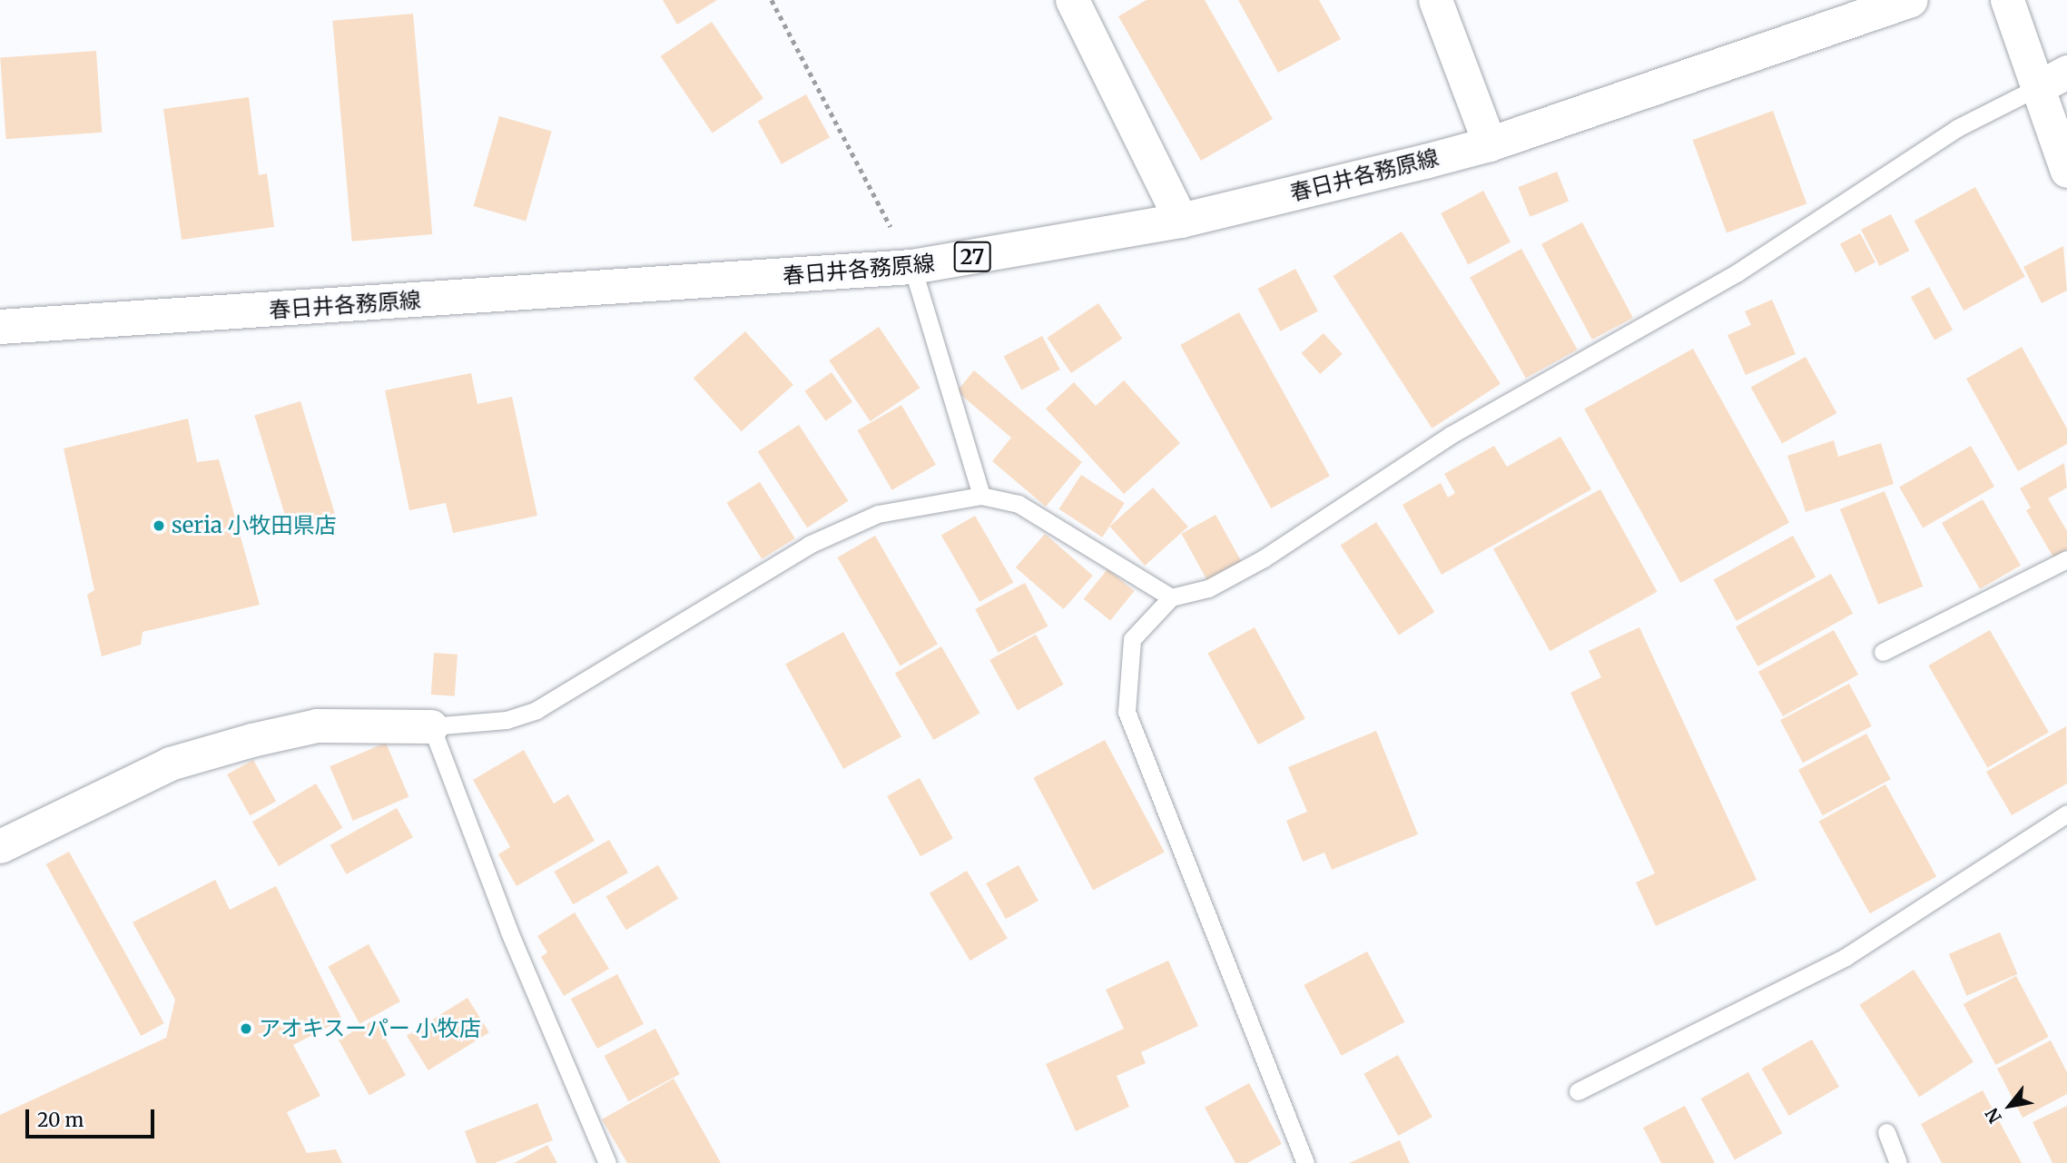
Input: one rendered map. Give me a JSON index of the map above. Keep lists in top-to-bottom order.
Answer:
{
  "streets": {
    "main road": ["春日井各務原線", "27"]
  },
  "places": ["seria 小牧田県店", "アオキスーパー 小牧店"],
  "scale_bar": "20 m",
  "north": "bottom left"
}
